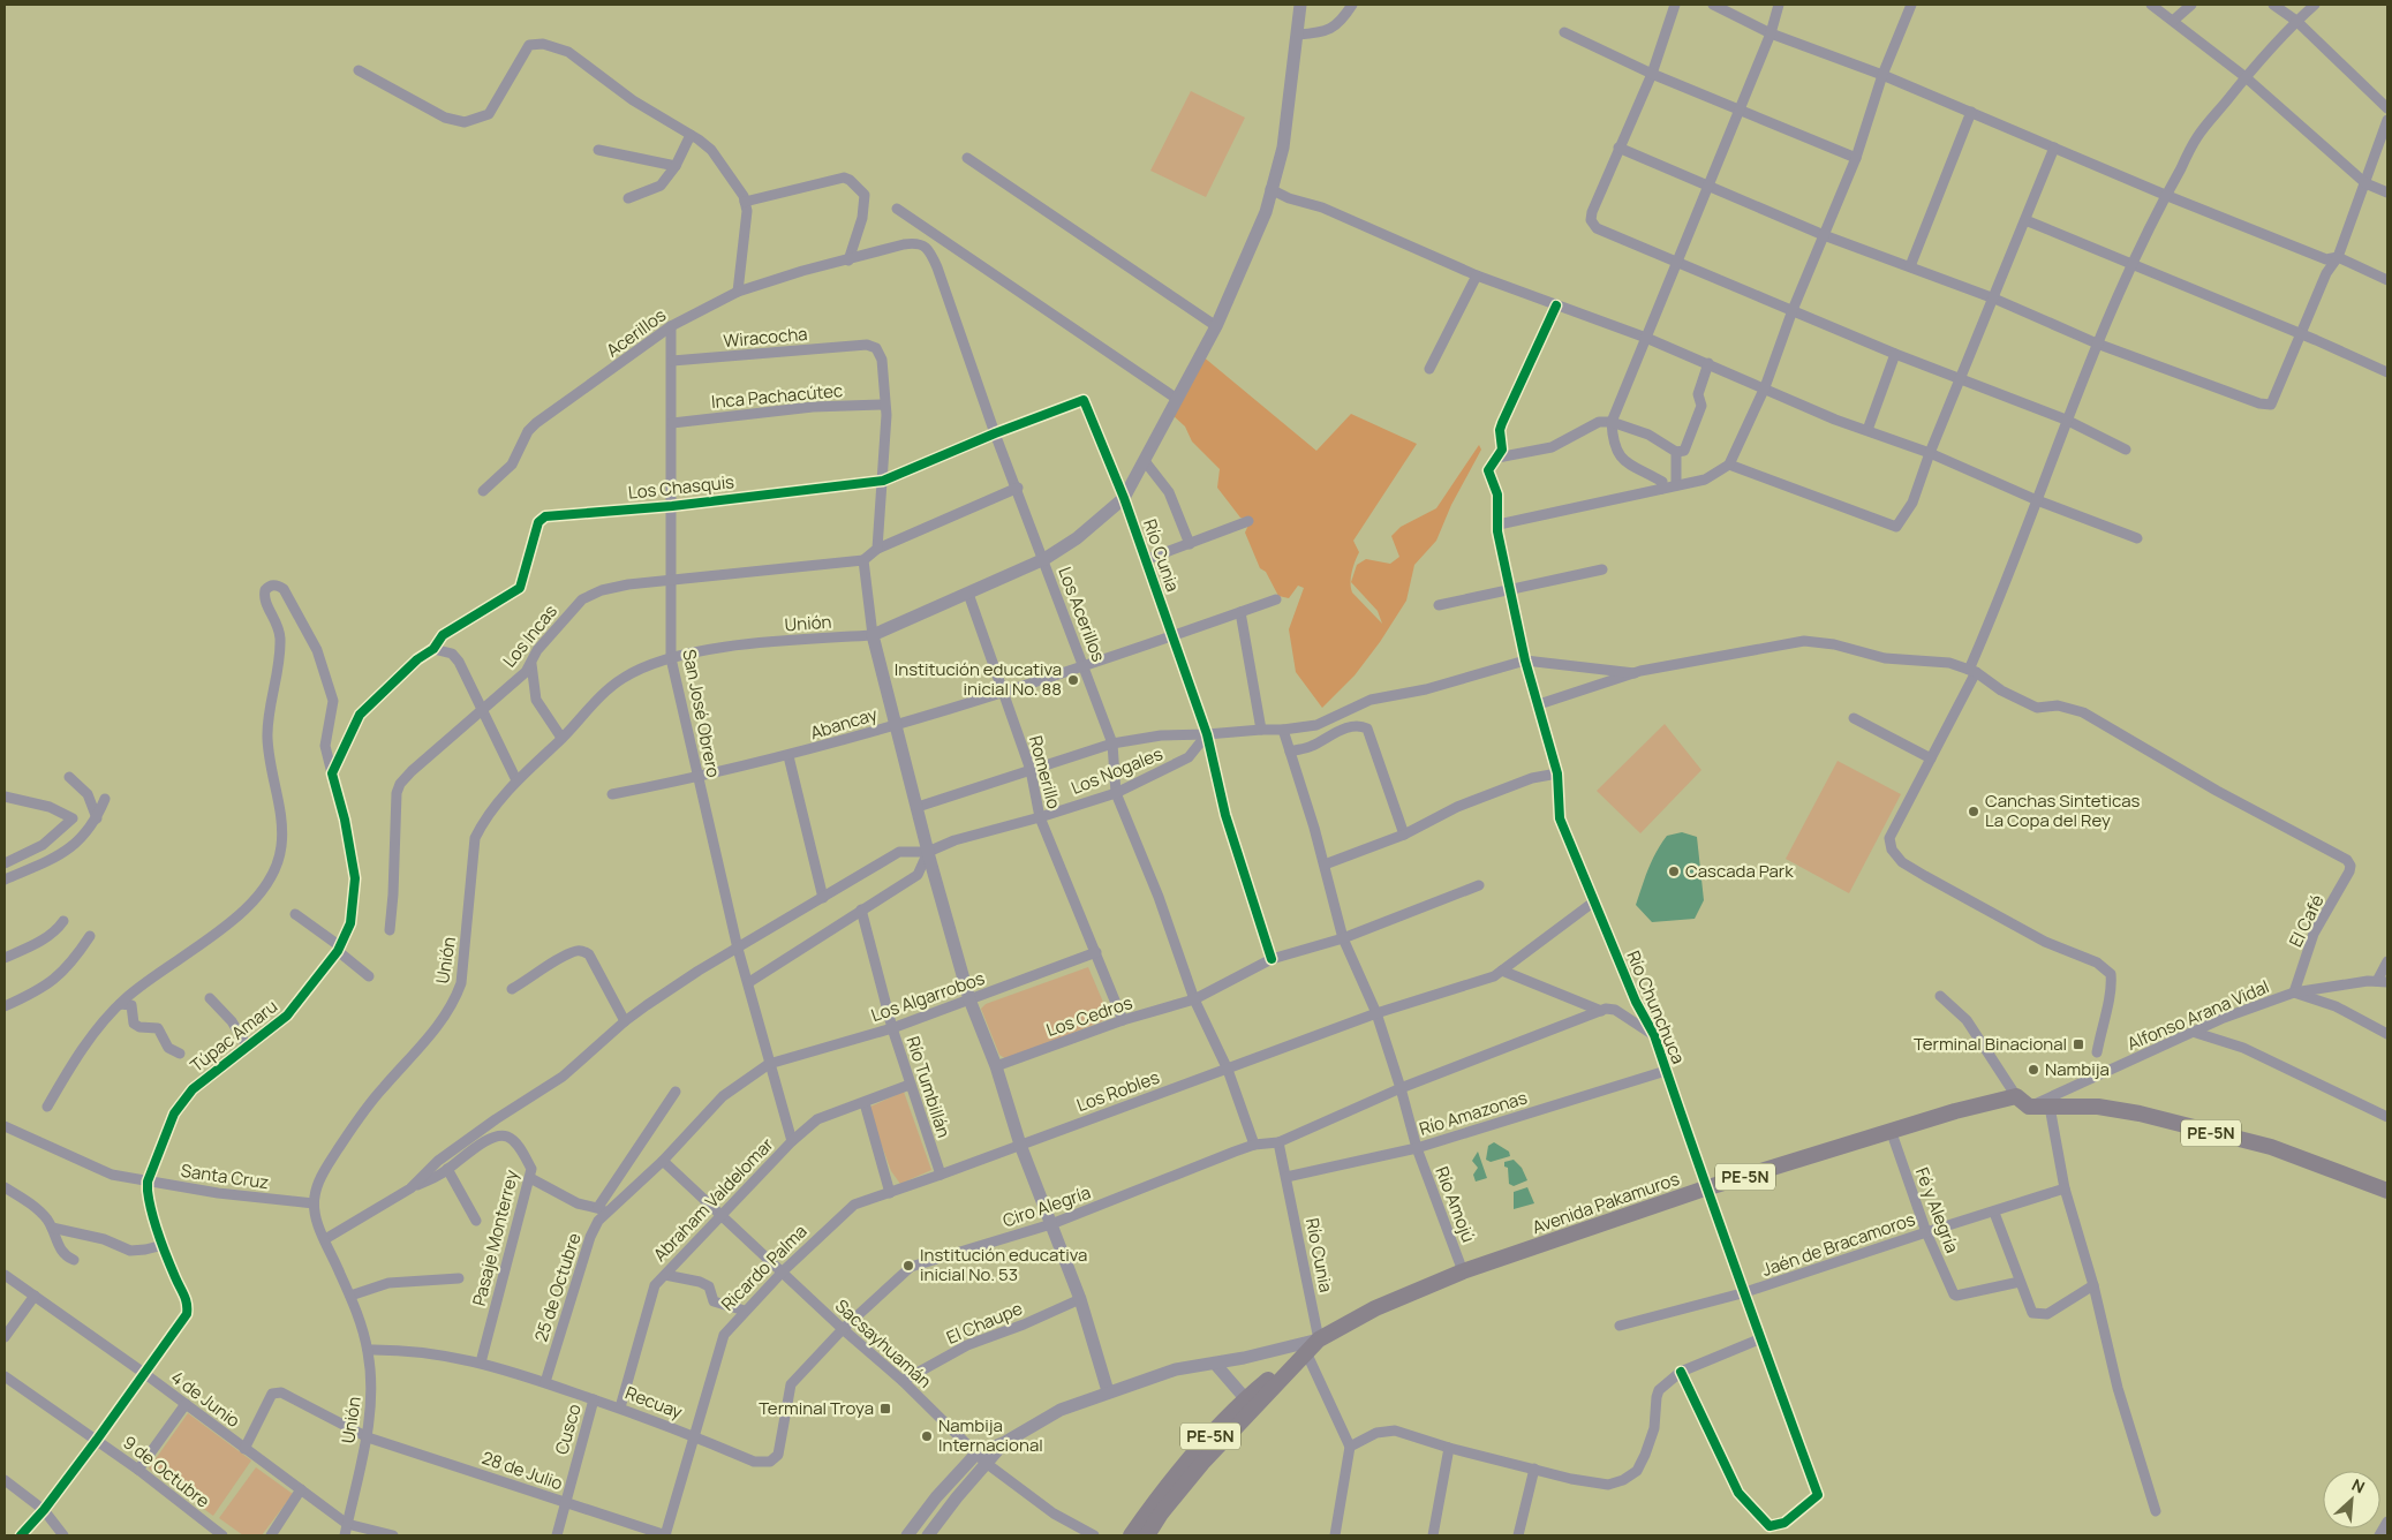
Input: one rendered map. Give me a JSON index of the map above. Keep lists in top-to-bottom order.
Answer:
{
  "streets": {
    "highway": ["PE-5N", "Avenida Pakamuros"],
    "street": [
      "Acerillos",
      "Wiracocha",
      "Inca Pachacútec",
      "Los Chasquis",
      "Río Cunia",
      "Los Acerillos",
      "Unión",
      "Los Incas",
      "San José Obrero",
      "Abancay",
      "Los Nogales",
      "Romerillo",
      "El Café",
      "Los Algarrobos",
      "Río Chunchuca",
      "Alfonso Arana Vidal",
      "Los Cedros",
      "Túpac Amaru",
      "Río Tumbillán",
      "Los Robles",
      "Río Amazonas",
      "Santa Cruz",
      "Abraham Valdelomar",
      "Río Amojú",
      "Ciro Alegría",
      "Fé y Alegría",
      "Pasaje Monterrey",
      "Jaén de Bracamoros",
      "Ricardo Palma",
      "25 de Octubre",
      "El Chaupe",
      "Sacsayhuamán",
      "4 de Junio",
      "Recuay",
      "Cusco",
      "28 de Julio",
      "9 de Octubre"
    ]
  },
  "crossings": [
    ["Acerillos", "Los Acerillos"],
    ["Acerillos", "San José Obrero"],
    ["Wiracocha", "Inca Pachacútec"],
    ["Wiracocha", "San José Obrero"],
    ["Inca Pachacútec", "San José Obrero"],
    ["Los Chasquis", "Río Cunia"],
    ["Los Chasquis", "Los Acerillos"],
    ["Los Chasquis", "San José Obrero"],
    ["Río Cunia", "Los Acerillos"],
    ["Río Cunia", "Abancay"],
    ["Río Cunia", "Los Nogales"],
    ["Río Cunia", "Los Cedros"],
    ["Río Cunia", "Río Amazonas"],
    ["Río Cunia", "Avenida Pakamuros"],
    ["Río Cunia", "Ciro Alegría"],
    ["Los Acerillos", "Abancay"],
    ["Los Acerillos", "Los Nogales"],
    ["Los Acerillos", "Los Cedros"],
    ["Los Acerillos", "Los Robles"],
    ["Los Acerillos", "Ciro Alegría"],
    ["Unión", "San José Obrero"],
    ["Unión", "Santa Cruz"],
    ["Unión", "4 de Junio"],
    ["Unión", "Recuay"],
    ["Unión", "28 de Julio"],
    ["Los Incas", "San José Obrero"],
    ["San José Obrero", "Abancay"],
    ["San José Obrero", "Los Algarrobos"],
    ["San José Obrero", "Abraham Valdelomar"],
    ["Abancay", "Romerillo"],
    ["Los Nogales", "Romerillo"],
    ["Romerillo", "Los Algarrobos"],
    ["Romerillo", "Los Cedros"],
    ["El Café", "Alfonso Arana Vidal"],
    ["Los Algarrobos", "Río Tumbillán"],
    ["Los Algarrobos", "25 de Octubre"],
    ["Los Algarrobos", "Sacsayhuamán"],
    ["Río Chunchuca", "Los Robles"],
    ["Río Chunchuca", "Río Amazonas"],
    ["Río Chunchuca", "Avenida Pakamuros"],
    ["Río Chunchuca", "Jaén de Bracamoros"],
    ["Alfonso Arana Vidal", "PE-5N"],
    ["Alfonso Arana Vidal", "Avenida Pakamuros"],
    ["Los Cedros", "Río Amojú"],
    ["Túpac Amaru", "Santa Cruz"],
    ["Túpac Amaru", "4 de Junio"],
    ["Túpac Amaru", "9 de Octubre"],
    ["Río Tumbillán", "Abraham Valdelomar"],
    ["Río Tumbillán", "Ricardo Palma"],
    ["Los Robles", "Río Amojú"],
    ["Los Robles", "Ricardo Palma"],
    ["Río Amazonas", "Río Amojú"],
    ["PE-5N", "Avenida Pakamuros"],
    ["Abraham Valdelomar", "Sacsayhuamán"],
    ["Abraham Valdelomar", "Recuay"],
    ["Avenida Pakamuros", "Río Amojú"],
    ["Avenida Pakamuros", "Fé y Alegría"],
    ["Río Amojú", "Ciro Alegría"],
    ["Ciro Alegría", "Sacsayhuamán"],
    ["Ciro Alegría", "Recuay"],
    ["Fé y Alegría", "Jaén de Bracamoros"],
    ["Pasaje Monterrey", "Recuay"],
    ["Ricardo Palma", "Sacsayhuamán"],
    ["Ricardo Palma", "Recuay"],
    ["Ricardo Palma", "28 de Julio"],
    ["25 de Octubre", "Sacsayhuamán"],
    ["25 de Octubre", "Recuay"],
    ["El Chaupe", "Sacsayhuamán"],
    ["Sacsayhuamán", "Recuay"],
    ["4 de Junio", "28 de Julio"],
    ["Recuay", "Cusco"],
    ["Cusco", "28 de Julio"]
  ],
  "places": {
    "other": [
      "Institución educativa inicial No. 88",
      "Canchas Sinteticas La Copa del Rey",
      "Cascada Park",
      "Nambija",
      "Institución educativa inicial No. 53",
      "Nambija Internacional"
    ],
    "transit": ["Terminal Binacional", "Terminal Troya"]
  },
  "north": "top right"
}
